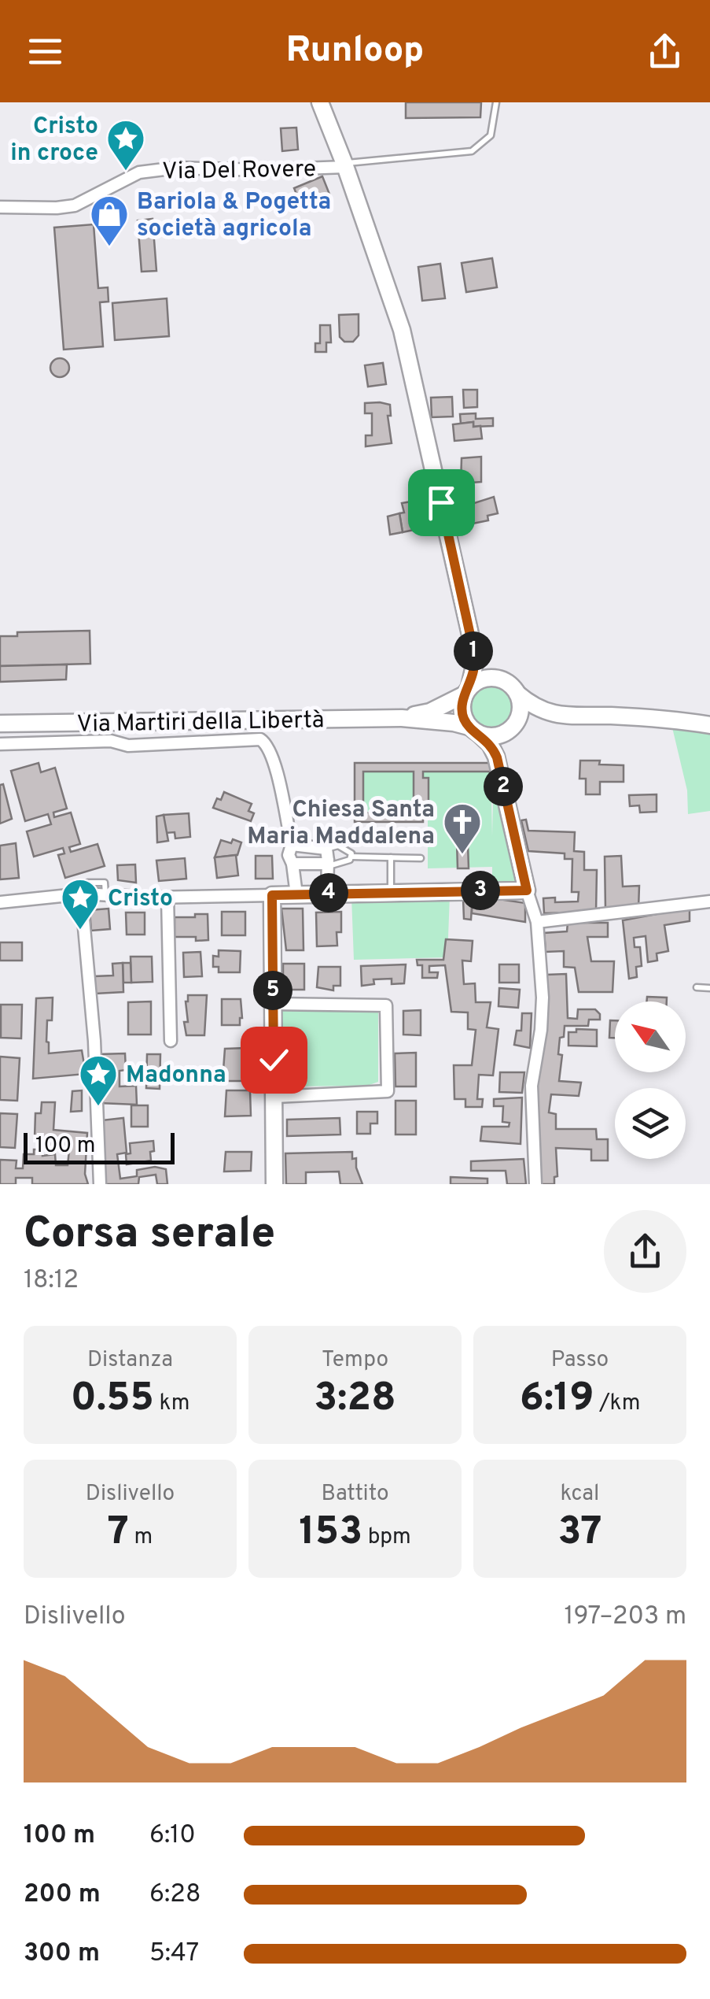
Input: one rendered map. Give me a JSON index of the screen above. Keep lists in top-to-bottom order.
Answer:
{
  "streets": {
    "main road": ["Via Martiri della Libertà"],
    "street": ["Via Del Rovere"]
  },
  "places": {
    "place": ["Cristo in croce", "Cristo", "Madonna"],
    "shop": ["Bariola & Pogetta società agricola"],
    "church": ["Chiesa Santa Maria Maddalena"]
  },
  "scale_bar": "100 m",
  "north": "top left",
  "page": {
    "header": "Runloop",
    "pins": [
      "1",
      "2",
      "3",
      "4",
      "5"
    ],
    "scale": "100 m",
    "heading": ["Corsa serale", "18:12"],
    "stats": [
      ["Distanza", "0.55 km"],
      ["Tempo", "3:28"],
      ["Passo", "6:19 /km"],
      ["Dislivello", "7 m"],
      ["Battito", "153 bpm"],
      ["kcal", "37"]
    ],
    "chart": ["Dislivello", "197–203 m"],
    "list": [
      {
        "name": "100 m",
        "note": "6:10"
      },
      {
        "name": "200 m",
        "note": "6:28"
      },
      {
        "name": "300 m",
        "note": "5:47"
      }
    ]
  }
}
